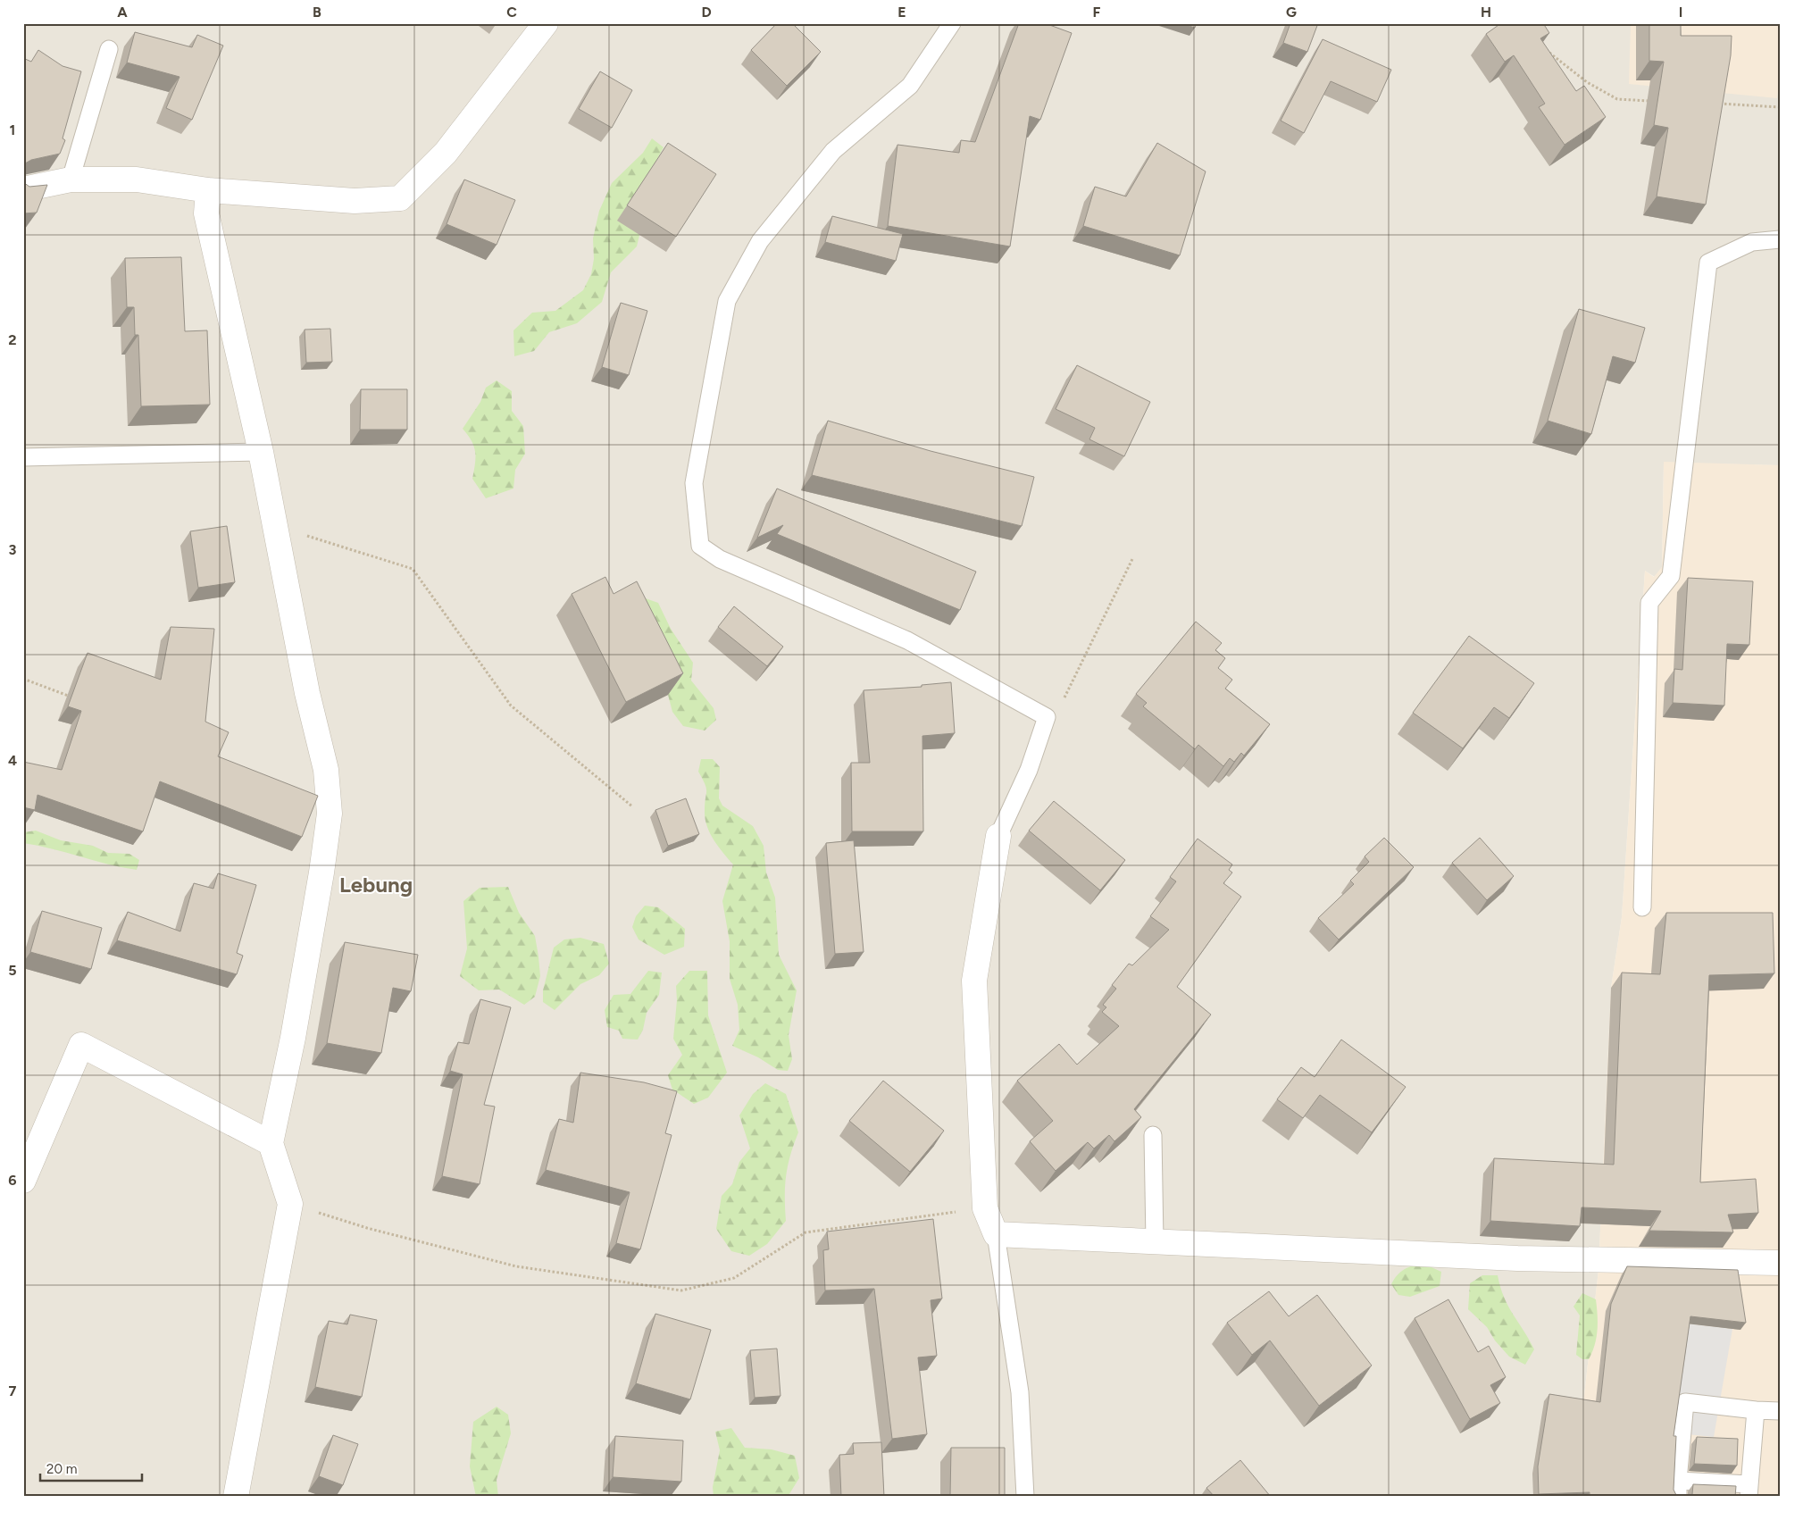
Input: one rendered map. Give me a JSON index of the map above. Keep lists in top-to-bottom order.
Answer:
{
  "districts": ["Lebung"],
  "scale_bar": "20 m",
  "grid": {
    "columns": [
      "A",
      "B",
      "C",
      "D",
      "E",
      "F",
      "G",
      "H",
      "I"
    ],
    "rows": [
      "1",
      "2",
      "3",
      "4",
      "5",
      "6",
      "7"
    ]
  }
}
